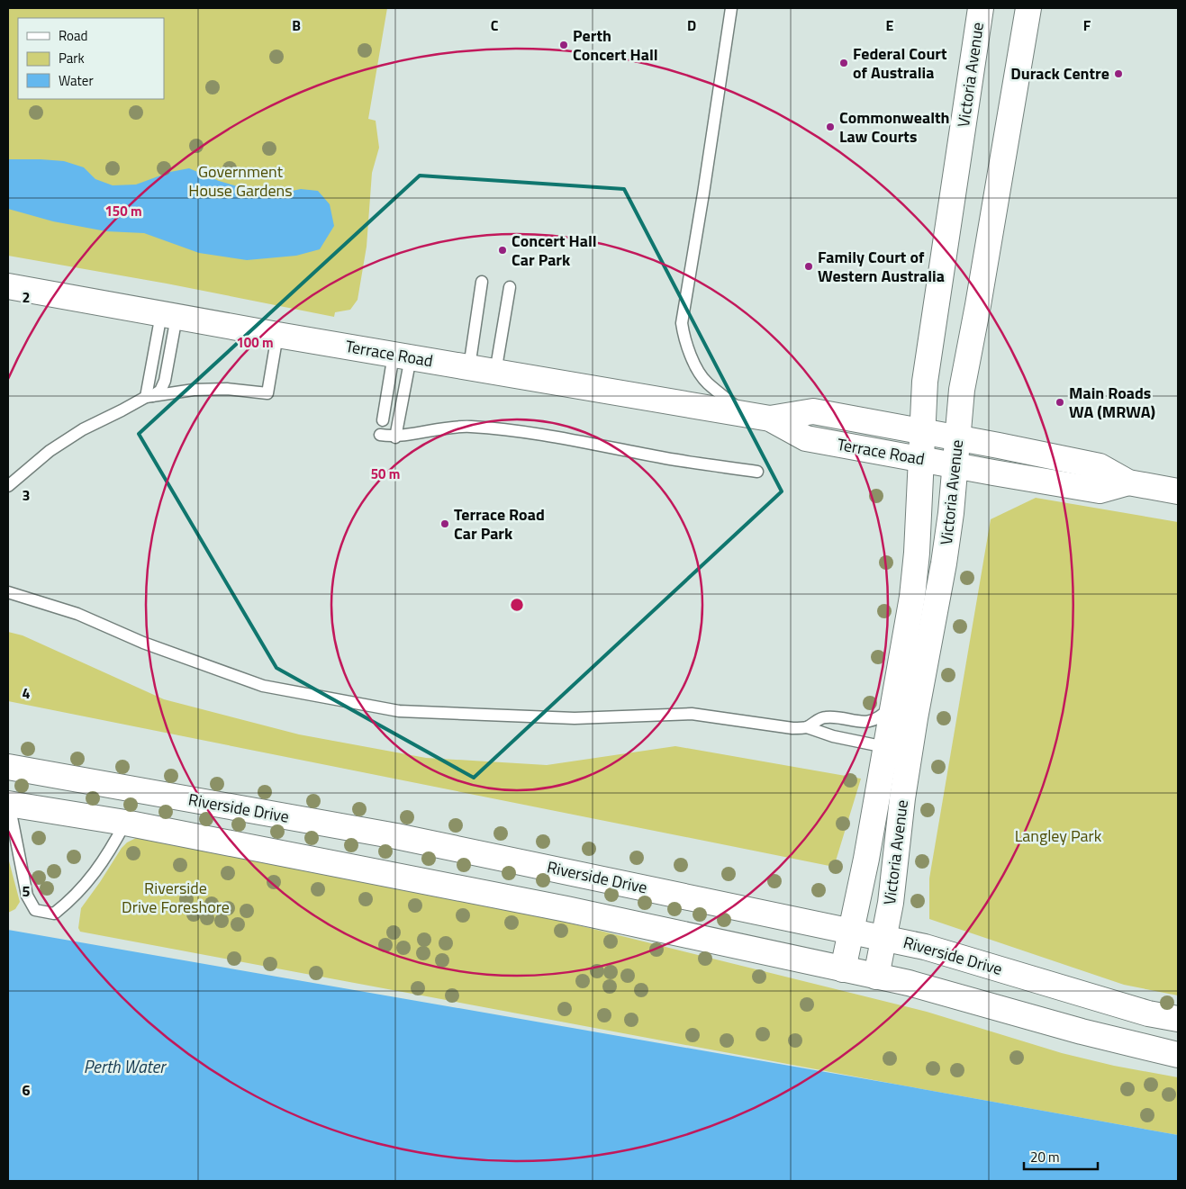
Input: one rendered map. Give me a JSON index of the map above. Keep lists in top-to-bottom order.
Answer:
{
  "streets": {
    "main road": ["Victoria Avenue", "Terrace Road", "Riverside Drive"]
  },
  "crossings": [
    ["Victoria Avenue", "Terrace Road"],
    ["Victoria Avenue", "Riverside Drive"]
  ],
  "water": ["Perth Water"],
  "parks": ["Government House Gardens", "Langley Park", "Riverside Drive Foreshore"],
  "places": [
    "Perth Concert Hall",
    "Federal Court of Australia",
    "Durack Centre",
    "Commonwealth Law Courts",
    "Concert Hall Car Park",
    "Family Court of Western Australia",
    "Main Roads WA (MRWA)",
    "Terrace Road Car Park"
  ],
  "legend": ["Road", "Park", "Water"],
  "scale_bar": "20 m",
  "grid": {
    "columns": [
      "B",
      "C",
      "D",
      "E",
      "F"
    ],
    "rows": [
      "2",
      "3",
      "4",
      "5",
      "6"
    ]
  },
  "rings": ["150 m", "100 m", "50 m"]
}
